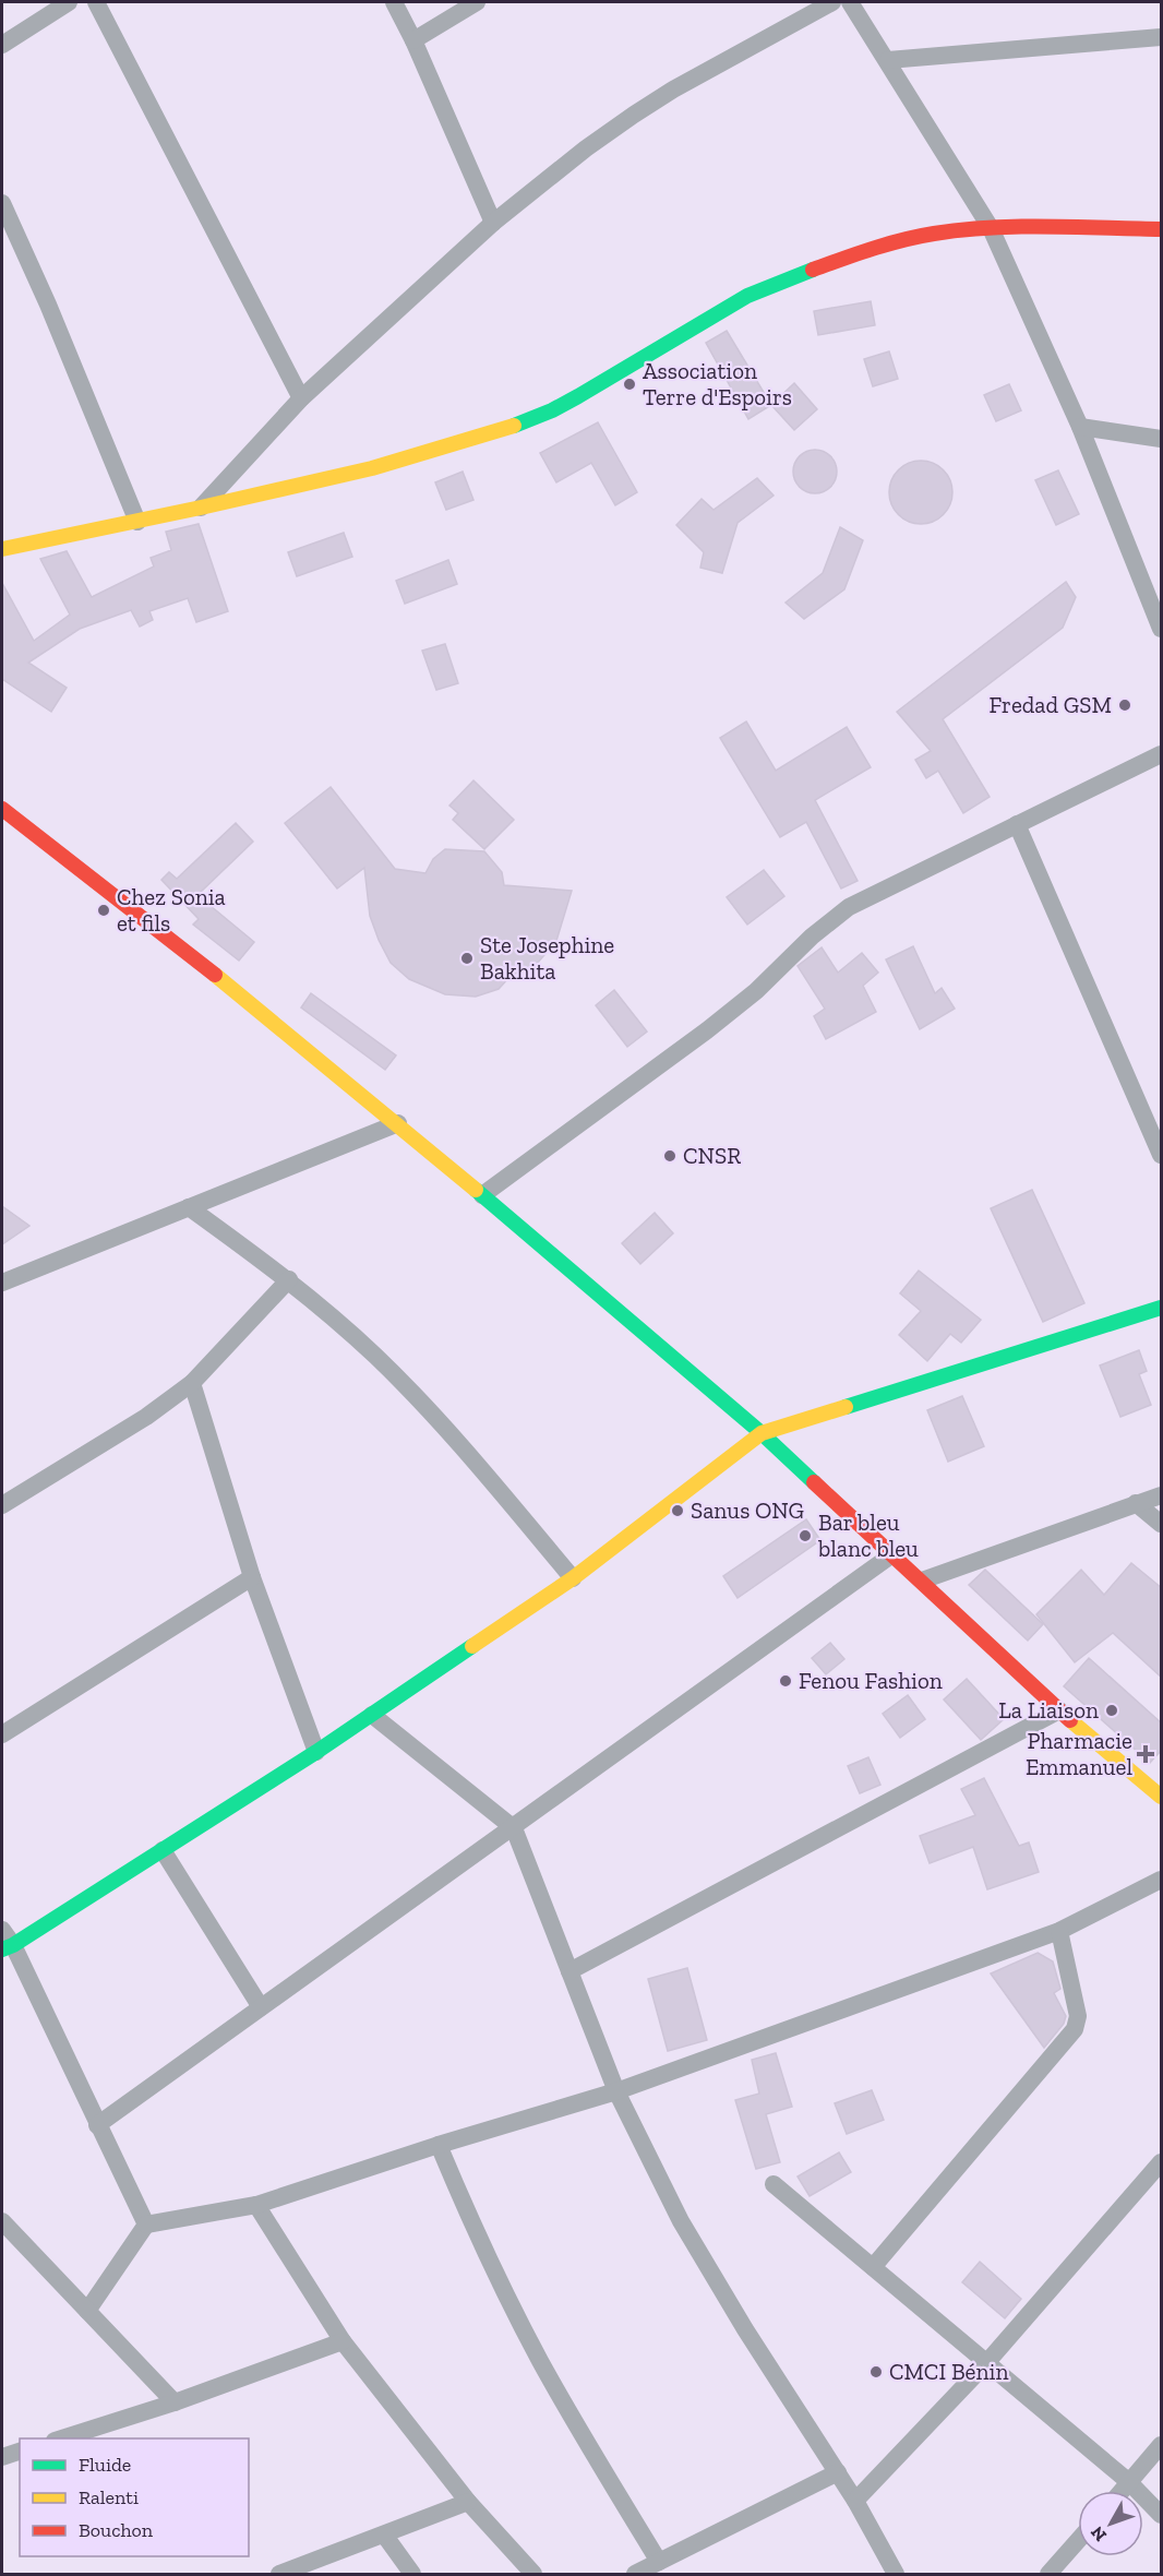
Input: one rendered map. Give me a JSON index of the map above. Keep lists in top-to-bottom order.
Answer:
{
  "places": {
    "other": [
      "Association Terre d'Espoirs",
      "Fredad GSM",
      "Chez Sonia et fils",
      "Ste Josephine Bakhita",
      "CNSR",
      "Sanus ONG",
      "Bar bleu blanc bleu",
      "Fenou Fashion",
      "La Liaison",
      "CMCI Bénin"
    ],
    "health": ["Pharmacie Emmanuel"]
  },
  "legend": ["Fluide", "Ralenti", "Bouchon"],
  "north": "bottom left"
}
